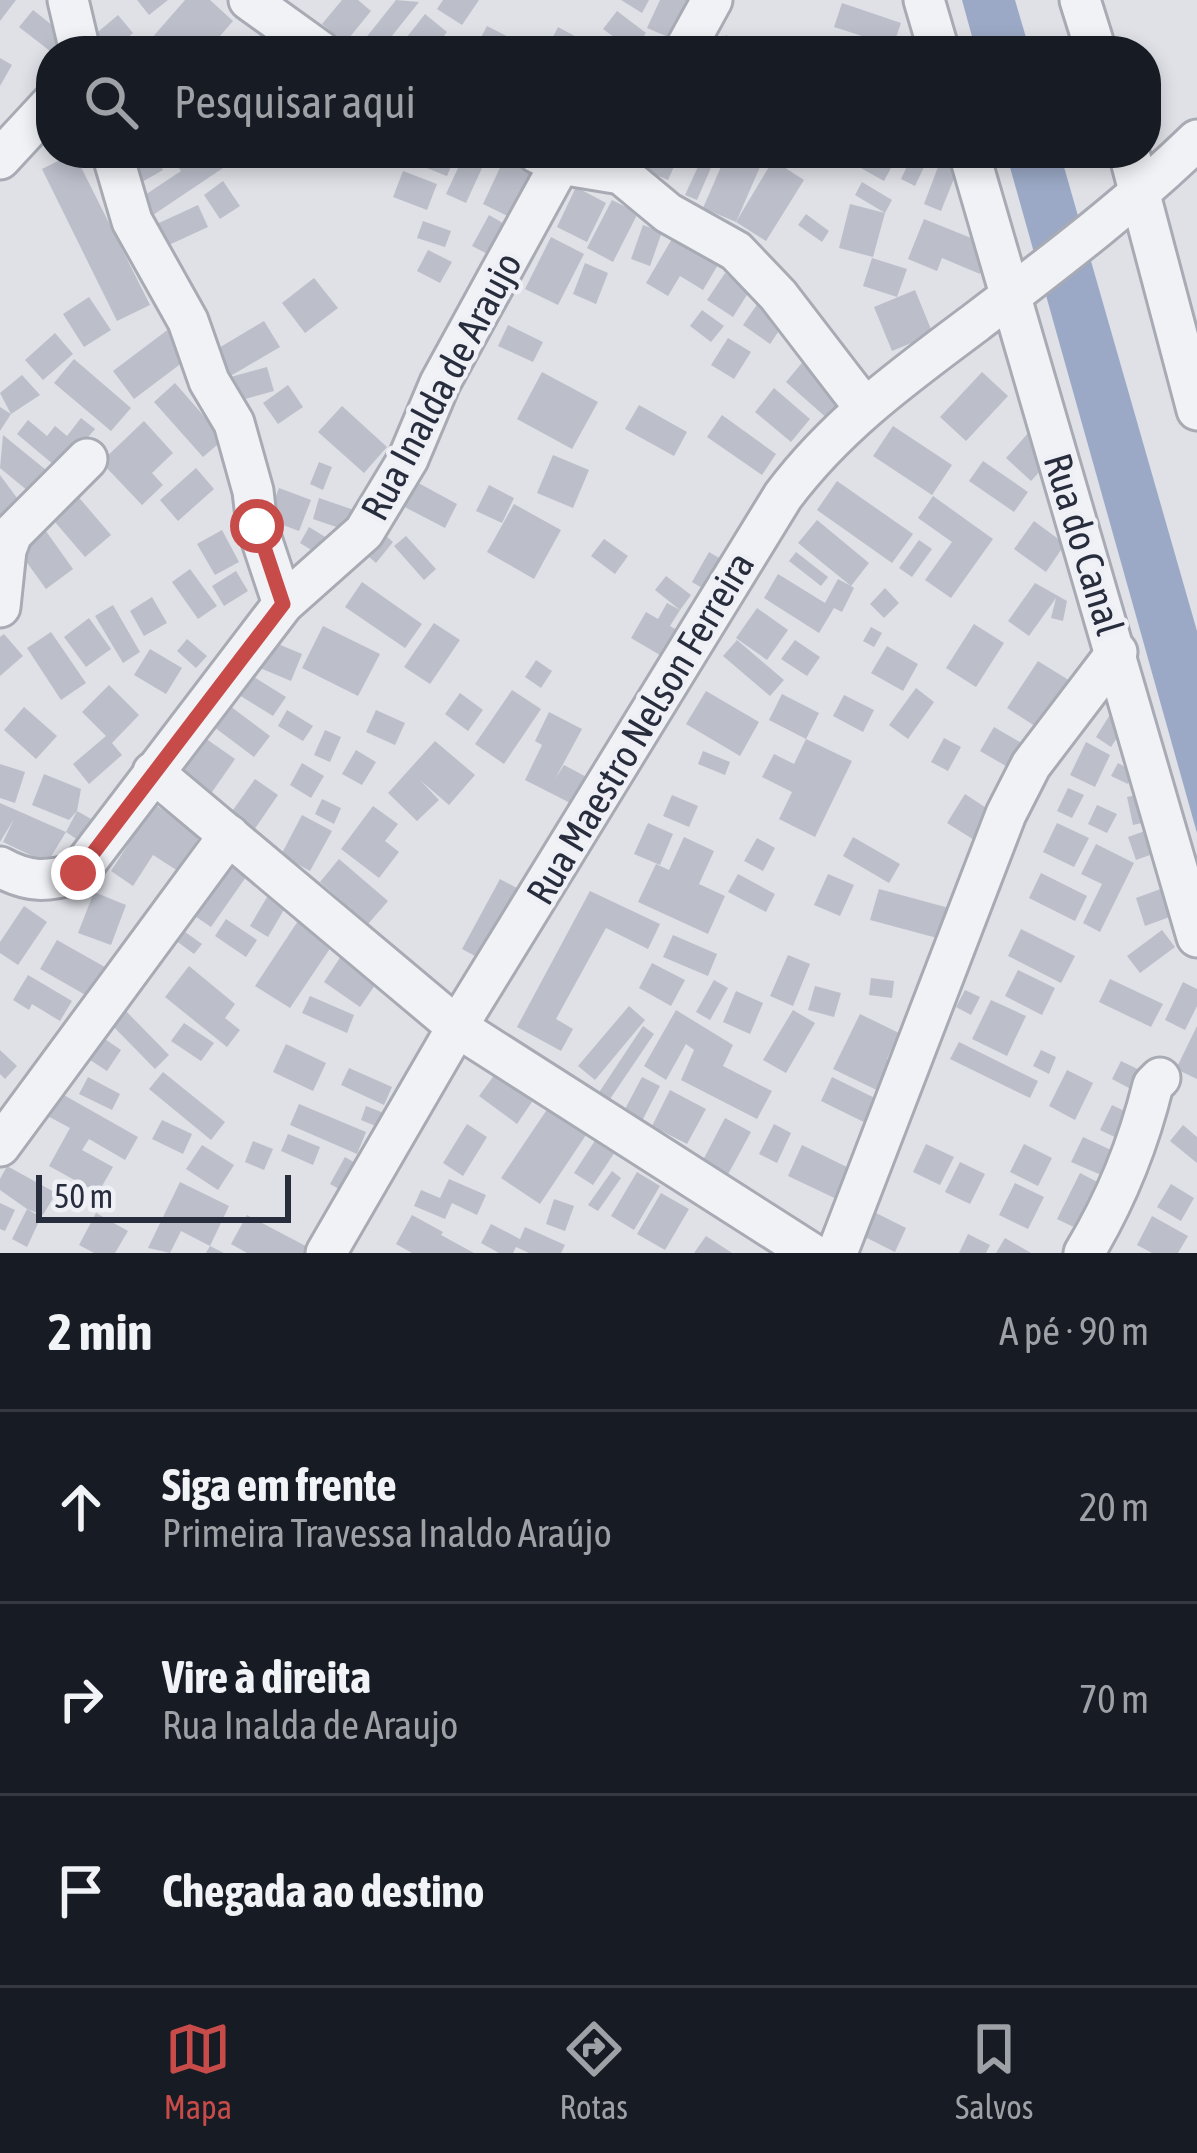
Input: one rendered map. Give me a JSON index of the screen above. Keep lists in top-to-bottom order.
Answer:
{
  "streets": {
    "street": ["Rua Inalda de Araujo", "Rua do Canal", "Rua Maestro Nelson Ferreira"]
  },
  "crossings": [
    ["Rua do Canal", "Rua Maestro Nelson Ferreira"]
  ],
  "scale_bar": "50 m",
  "page": {
    "search": "Pesquisar aqui",
    "scale": "50 m",
    "heading": ["2 min", "A pé · 90 m"],
    "list": [
      ["Siga em frente", "Primeira Travessa Inaldo Araújo", "20 m"],
      ["Vire à direita", "Rua Inalda de Araujo", "70 m"],
      "Chegada ao destino"
    ],
    "nav": ["Mapa", "Rotas", "Salvos"]
  }
}
